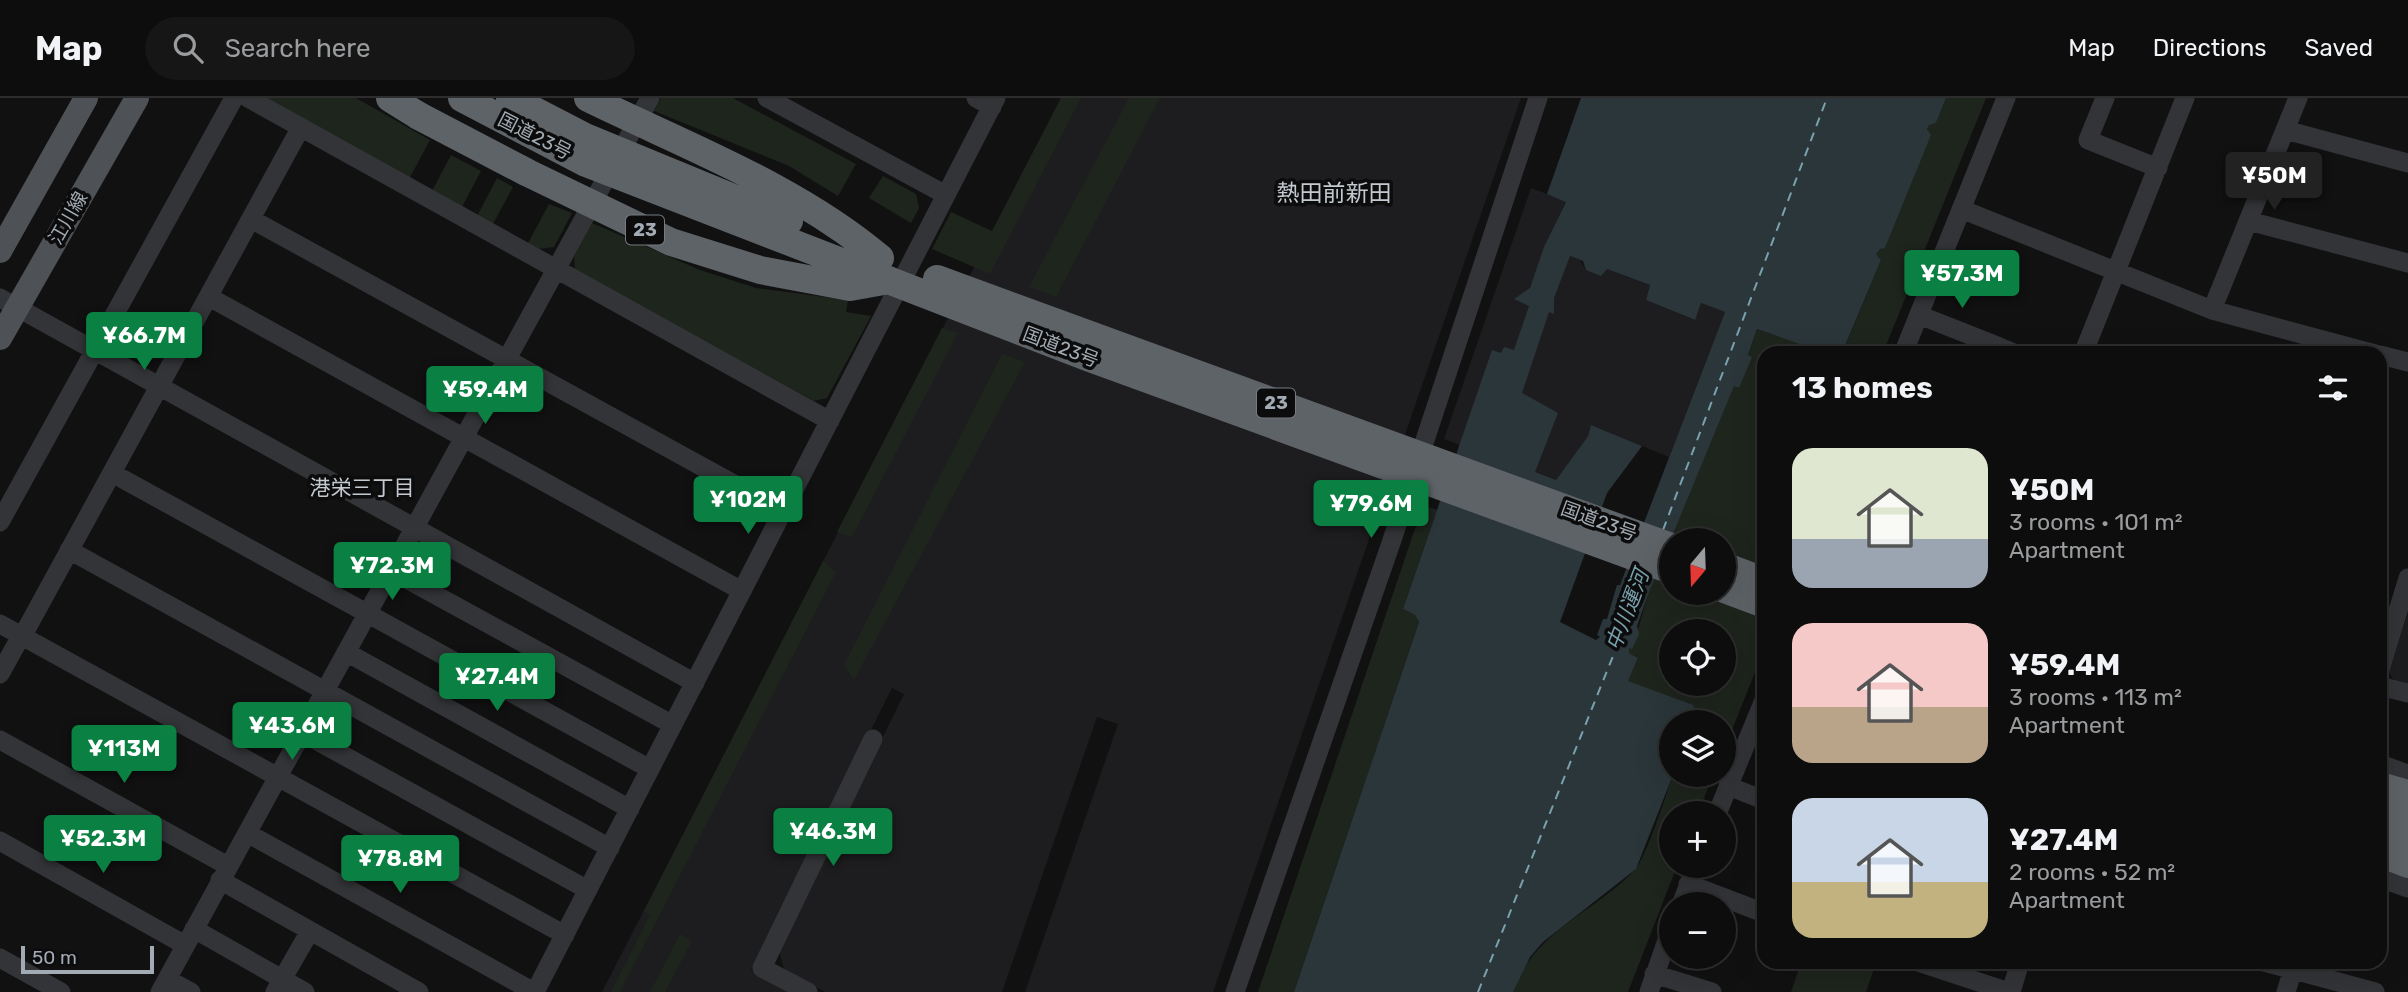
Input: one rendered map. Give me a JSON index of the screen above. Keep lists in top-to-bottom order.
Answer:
{
  "streets": {
    "highway": ["国道23号", "23"],
    "main road": ["江川線"]
  },
  "crossings": [
    ["国道23号", "23"]
  ],
  "districts": ["熱田前新田", "港栄三丁目"],
  "water": ["中川運河"],
  "scale_bar": "50 m",
  "north": "bottom",
  "page": {
    "header": "Map",
    "search": "Search here",
    "nav": ["Map", "Directions", "Saved"],
    "price": [
      "¥50M",
      "¥57.3M",
      "¥66.7M",
      "¥59.4M",
      "¥102M",
      "¥79.6M",
      "¥72.3M",
      "¥27.4M",
      "¥43.6M",
      "¥113M",
      "¥46.3M",
      "¥52.3M",
      "¥78.8M"
    ],
    "heading": "13 homes",
    "list": [
      {
        "name": "¥50M",
        "note": "3 rooms · 101 m² · Apartment"
      },
      {
        "name": "¥59.4M",
        "note": "3 rooms · 113 m² · Apartment"
      },
      {
        "name": "¥27.4M",
        "note": "2 rooms · 52 m² · Apartment"
      }
    ],
    "map_buttons": ["+", "−"],
    "scale": "50 m"
  }
}
